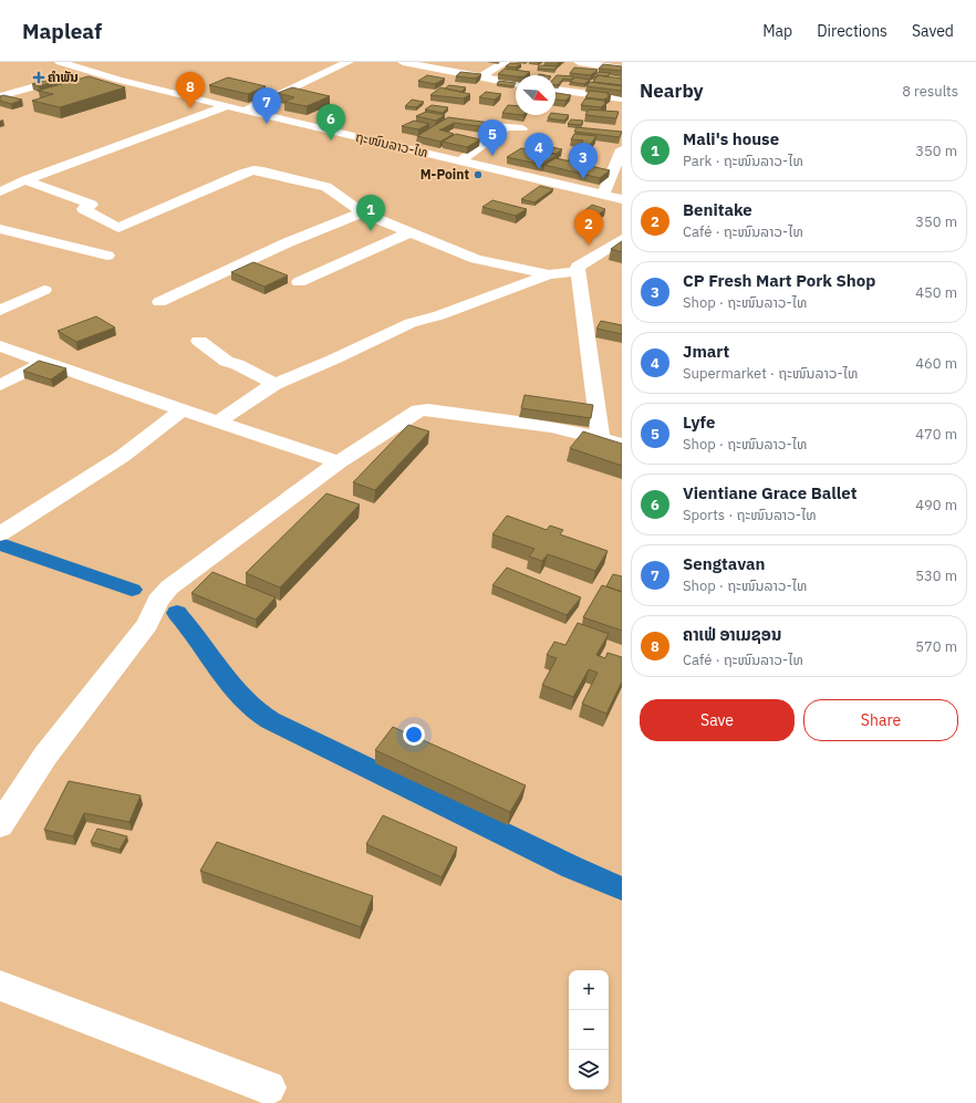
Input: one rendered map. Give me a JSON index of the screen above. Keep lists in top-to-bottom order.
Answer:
{
  "streets": {
    "street": ["ຖະໜົນລາວ-ໄທ"]
  },
  "places": {
    "health": ["ຄໍາພັນ"],
    "other": ["M-Point"]
  },
  "north": "bottom right",
  "page": {
    "header": "Mapleaf",
    "nav": ["Map", "Directions", "Saved"],
    "heading": ["Nearby", "8 results"],
    "pins": [
      "8",
      "7",
      "6",
      "5",
      "4",
      "3",
      "1",
      "2"
    ],
    "list": [
      {
        "mark": "1",
        "name": "Mali's house",
        "note": "Park · ຖະໜົນລາວ-ໄທ",
        "value": "350 m"
      },
      {
        "mark": "2",
        "name": "Benitake",
        "note": "Café · ຖະໜົນລາວ-ໄທ",
        "value": "350 m"
      },
      {
        "mark": "3",
        "name": "CP Fresh Mart Pork Shop",
        "note": "Shop · ຖະໜົນລາວ-ໄທ",
        "value": "450 m"
      },
      {
        "mark": "4",
        "name": "Jmart",
        "note": "Supermarket · ຖະໜົນລາວ-ໄທ",
        "value": "460 m"
      },
      {
        "mark": "5",
        "name": "Lyfe",
        "note": "Shop · ຖະໜົນລາວ-ໄທ",
        "value": "470 m"
      },
      {
        "mark": "6",
        "name": "Vientiane Grace Ballet",
        "note": "Sports · ຖະໜົນລາວ-ໄທ",
        "value": "490 m"
      },
      {
        "mark": "7",
        "name": "Sengtavan",
        "note": "Shop · ຖະໜົນລາວ-ໄທ",
        "value": "530 m"
      },
      {
        "mark": "8",
        "name": "ຄາເຟ່ ອາເມຊອນ",
        "note": "Café · ຖະໜົນລາວ-ໄທ",
        "value": "570 m"
      }
    ],
    "buttons": ["Save", "Share"],
    "map_buttons": ["+", "−"]
  }
}
